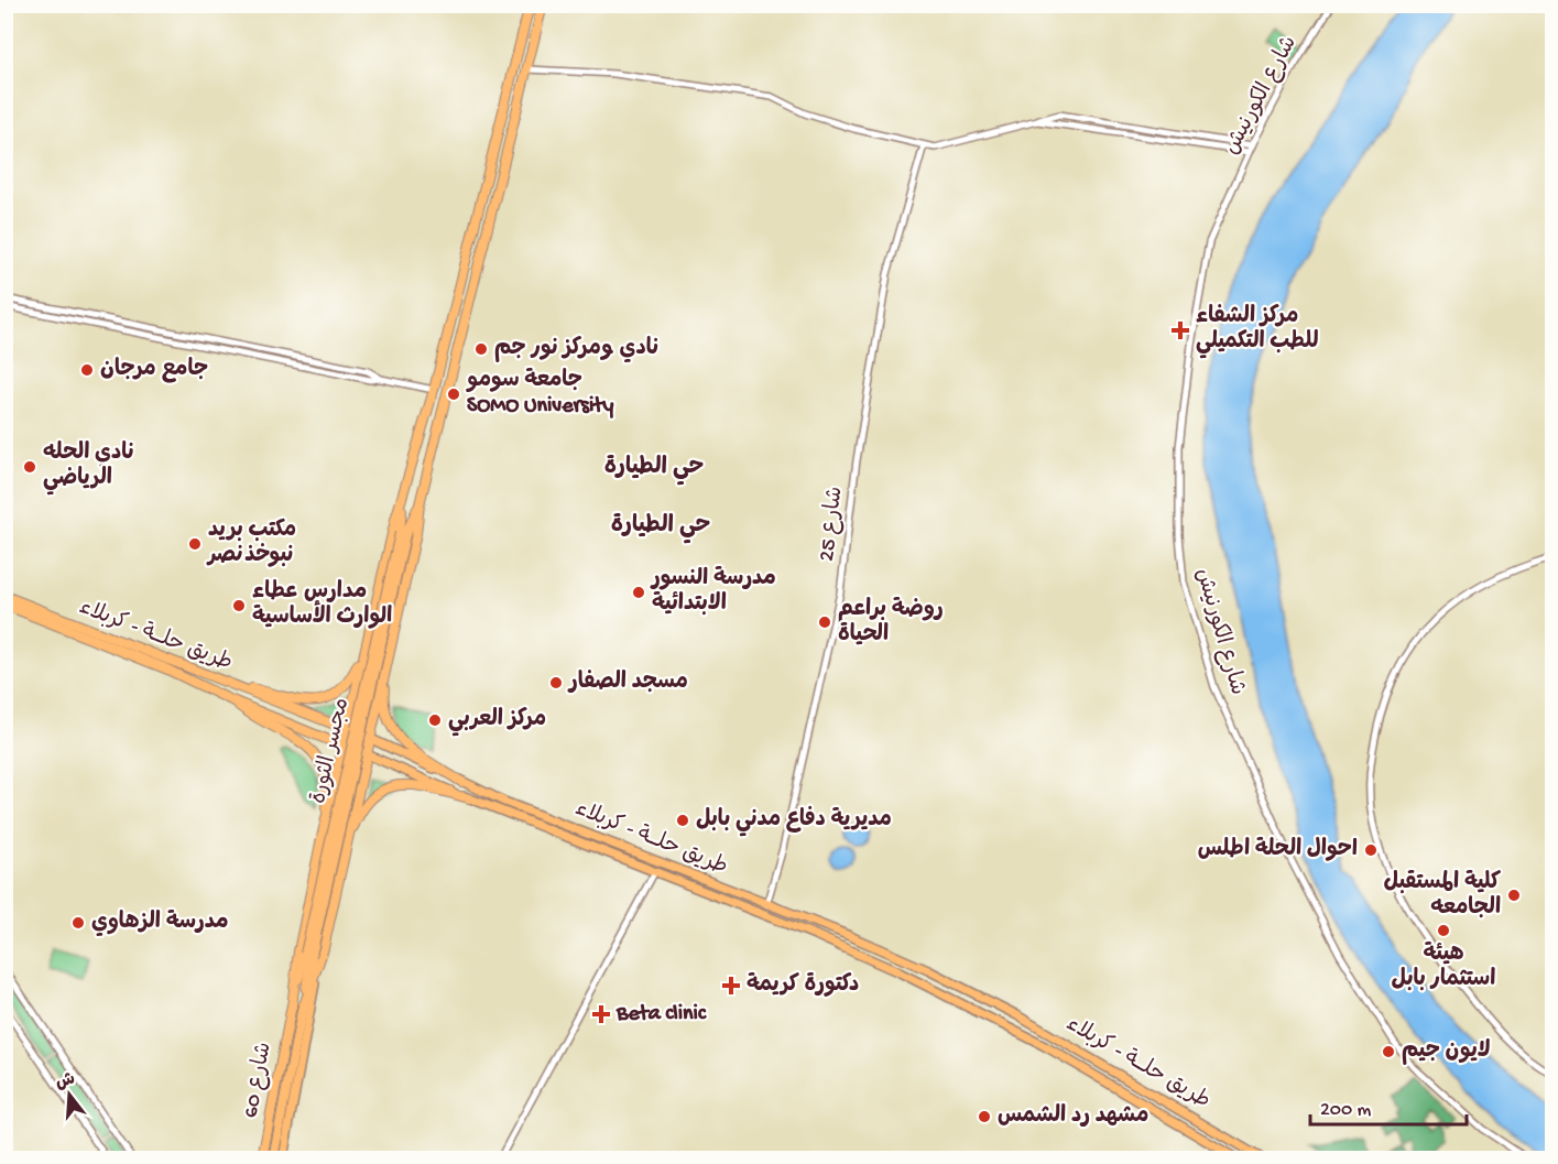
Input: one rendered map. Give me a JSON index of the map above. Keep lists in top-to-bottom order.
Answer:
{
  "streets": {
    "highway": ["طريق حلــة - كربلاء", "مجسر الثورة", "شارع 60"],
    "street": ["شارع الكورنيش", "شارع 25"]
  },
  "crossings": [
    ["شارع 25", "طريق حلــة - كربلاء"],
    ["مجسر الثورة", "شارع 60"]
  ],
  "districts": ["حي الطيارة", "حي الطيارة"],
  "places": {
    "health": ["مركز الشفاء للطب التكميلي", "دكتورة كريمة", "Beta clinic"],
    "other": [
      "نادي ومركز نور جم",
      "جامع مرجان",
      "جامعة سومو SOMO University",
      "نادي الحله الرياضي",
      "مكتب بريد نبوخذنصر",
      "مدرسة النسور الابتدائية",
      "مدارس عطاء الوارث الأساسية",
      "روضة براعم الحياة",
      "مسجد الصفار",
      "مركز العربي",
      "مديرية دفاع مدني بابل",
      "احوال الحلة اطلس",
      "كلية المستقبل الجامعه",
      "مدرسة الزهاوي",
      "هيئة استثمار بابل",
      "لايون جيم",
      "مشهد رد الشمس"
    ]
  },
  "scale_bar": "200 m",
  "north": "top"
}
